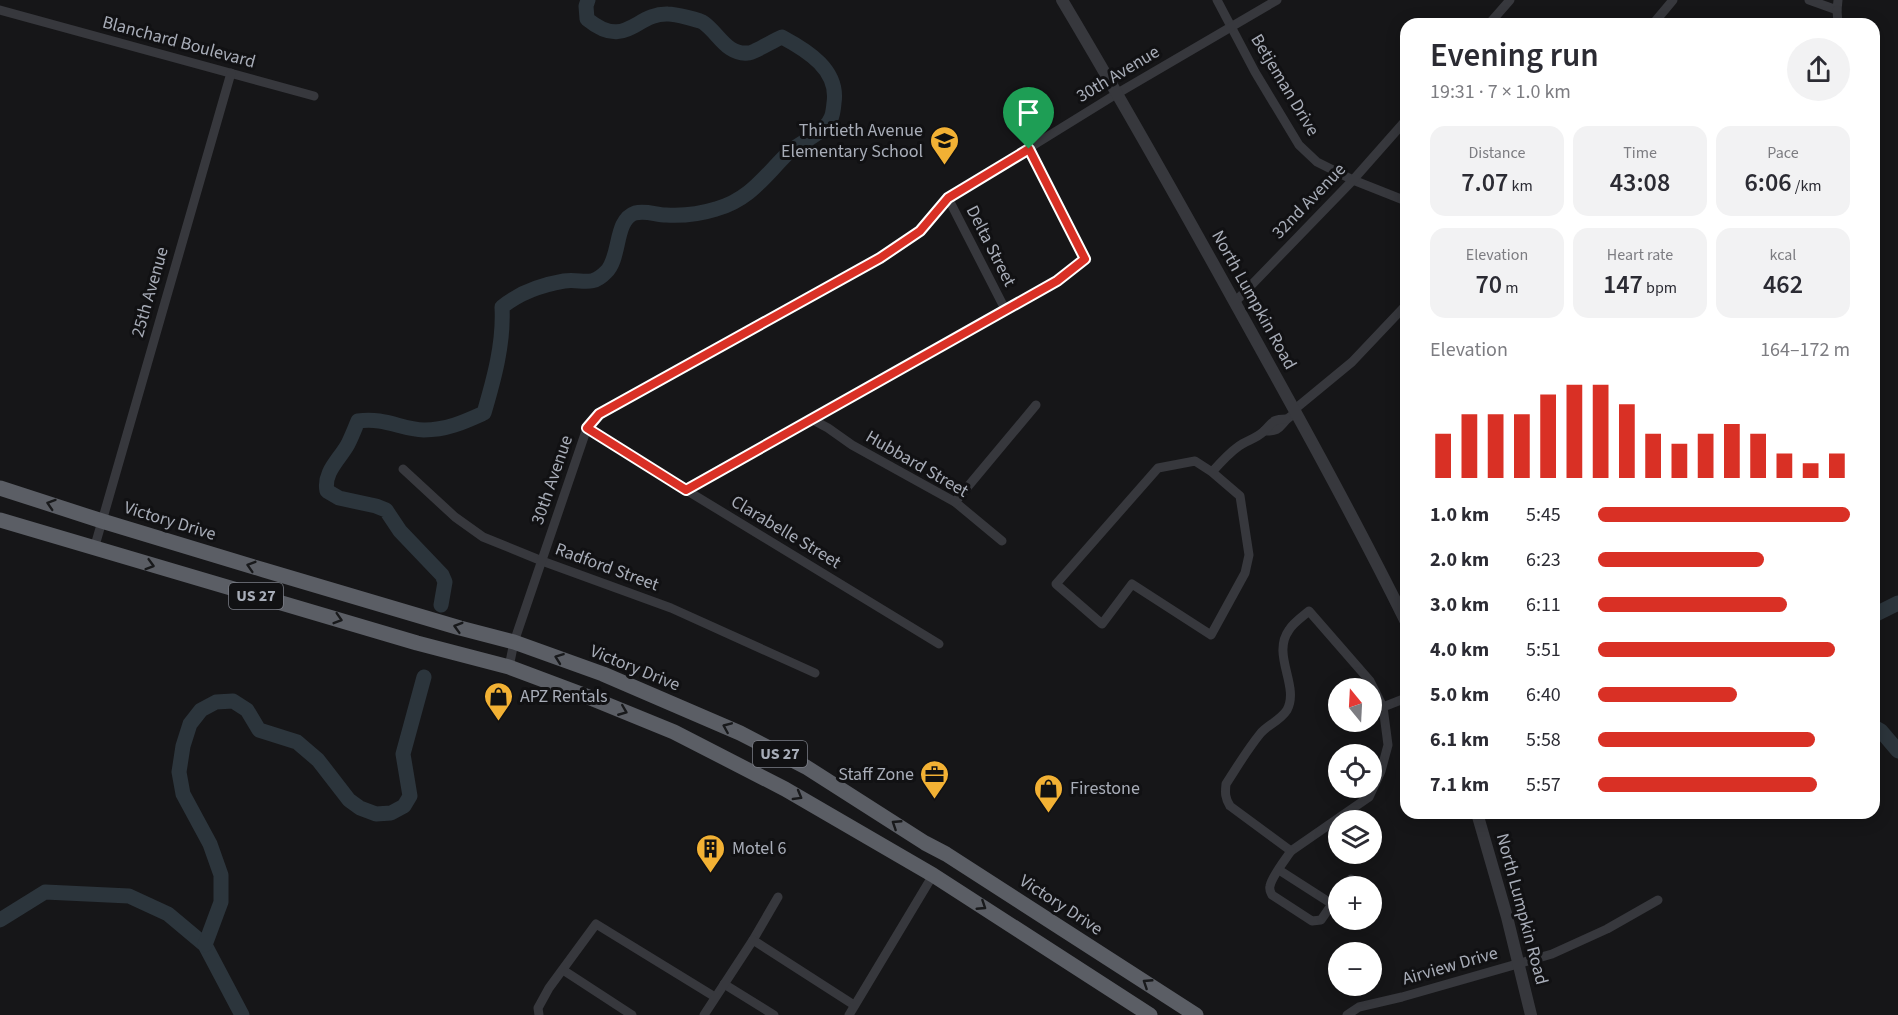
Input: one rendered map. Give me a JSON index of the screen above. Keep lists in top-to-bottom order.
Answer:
{
  "streets": {
    "highway": ["Victory Drive", "US 27"],
    "street": [
      "Blanchard Boulevard",
      "30th Avenue",
      "Betjeman Drive",
      "32nd Avenue",
      "Delta Street",
      "25th Avenue",
      "North Lumpkin Road",
      "Hubbard Street",
      "Clarabelle Street",
      "Radford Street",
      "Airview Drive"
    ]
  },
  "crossings": [
    ["Blanchard Boulevard", "25th Avenue"],
    ["30th Avenue", "Betjeman Drive"],
    ["30th Avenue", "Delta Street"],
    ["30th Avenue", "North Lumpkin Road"],
    ["30th Avenue", "Victory Drive"],
    ["30th Avenue", "Clarabelle Street"],
    ["30th Avenue", "Radford Street"],
    ["30th Avenue", "US 27"],
    ["Betjeman Drive", "32nd Avenue"],
    ["32nd Avenue", "North Lumpkin Road"],
    ["25th Avenue", "Victory Drive"],
    ["25th Avenue", "US 27"],
    ["North Lumpkin Road", "Airview Drive"]
  ],
  "places": {
    "school or university": ["Thirtieth Avenue Elementary School"],
    "shop": ["APZ Rentals", "Firestone"],
    "office": ["Staff Zone"],
    "building": ["Motel 6"]
  },
  "north": "top",
  "page": {
    "heading": ["Evening run", "19:31 · 7 × 1.0 km"],
    "stats": [
      ["Distance", "7.07 km"],
      ["Time", "43:08"],
      ["Pace", "6:06 /km"],
      ["Elevation", "70 m"],
      ["Heart rate", "147 bpm"],
      ["kcal", "462"]
    ],
    "chart": ["Elevation", "164–172 m"],
    "list": [
      {
        "name": "1.0 km",
        "note": "5:45"
      },
      {
        "name": "2.0 km",
        "note": "6:23"
      },
      {
        "name": "3.0 km",
        "note": "6:11"
      },
      {
        "name": "4.0 km",
        "note": "5:51"
      },
      {
        "name": "5.0 km",
        "note": "6:40"
      },
      {
        "name": "6.1 km",
        "note": "5:58"
      },
      {
        "name": "7.1 km",
        "note": "5:57"
      }
    ],
    "map_buttons": ["+", "−"]
  }
}
